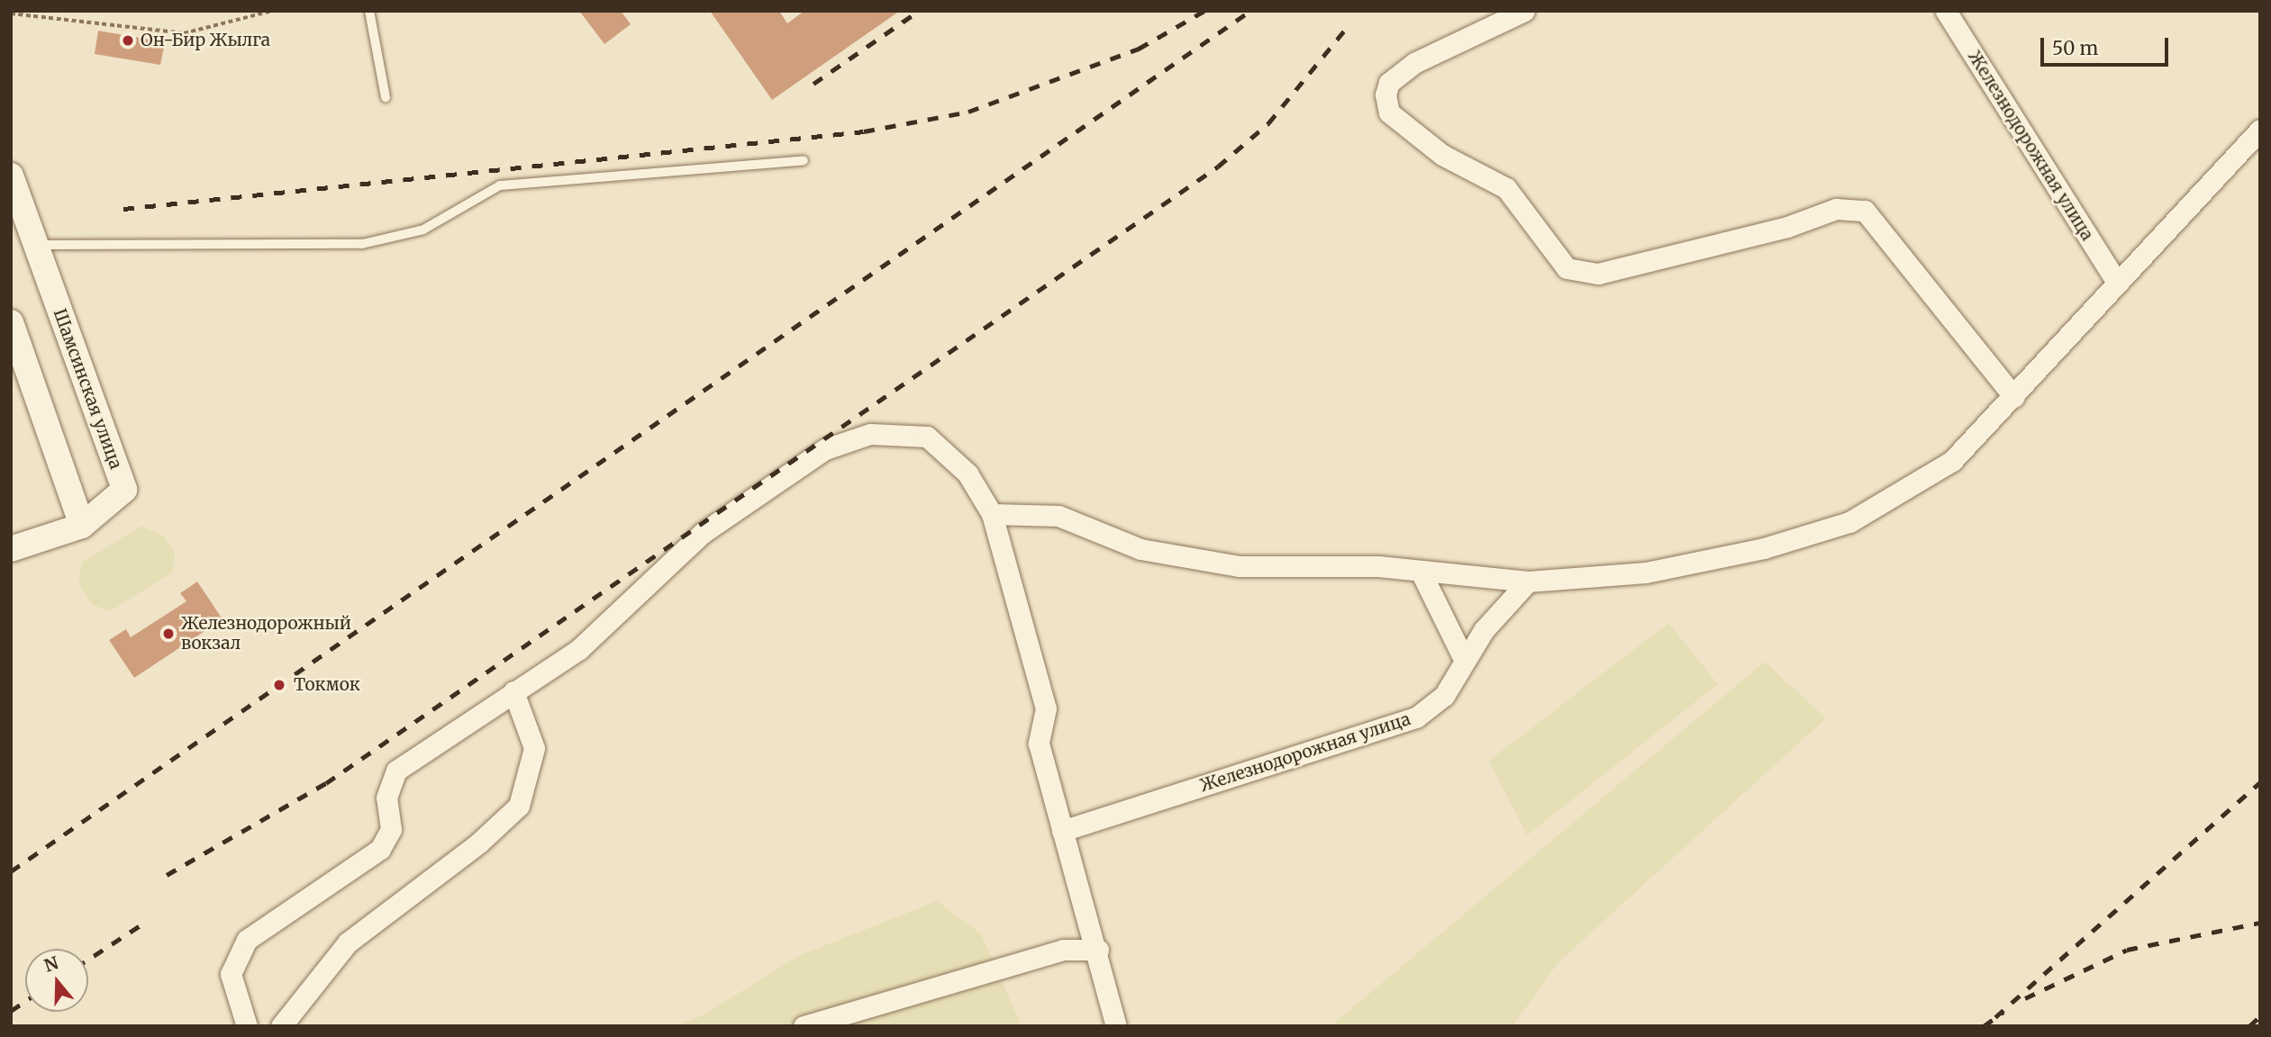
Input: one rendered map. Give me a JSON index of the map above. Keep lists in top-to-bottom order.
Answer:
{
  "streets": {
    "street": ["Железнодорожная улица", "Шамсинская улица"]
  },
  "places": ["Он-Бир Жылга", "Железнодорожный вокзал", "Токмок"],
  "scale_bar": "50 m",
  "north": "top"
}
